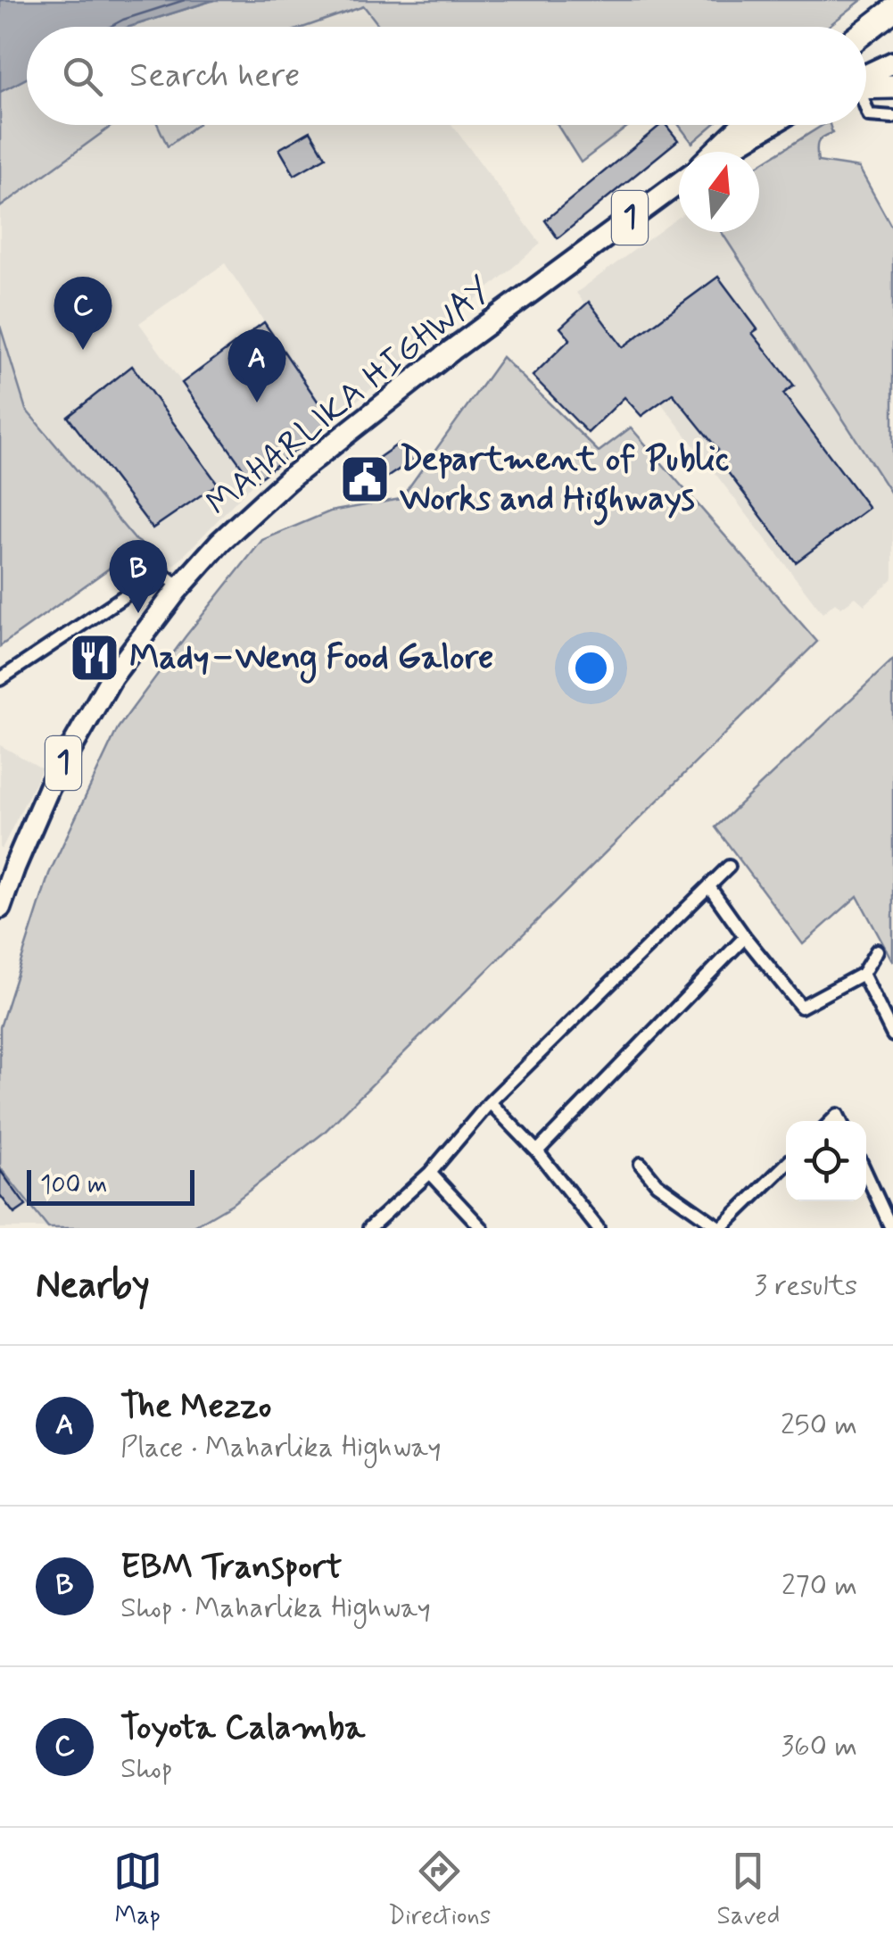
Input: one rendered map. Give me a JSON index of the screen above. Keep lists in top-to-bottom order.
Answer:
{
  "streets": {
    "highway": ["1", "MAHARLIKA HIGHWAY"]
  },
  "places": {
    "public building": ["Department of Public Works and Highways"],
    "restaurant": ["Mady–Weng Food Galore"]
  },
  "scale_bar": "100 m",
  "north": "top",
  "page": {
    "search": "Search here",
    "pins": ["C", "A", "B"],
    "scale": "100 m",
    "heading": ["Nearby", "3 results"],
    "list": [
      {
        "mark": "A",
        "name": "The Mezzo",
        "note": "Place · Maharlika Highway",
        "value": "250 m"
      },
      {
        "mark": "B",
        "name": "EBM Transport",
        "note": "Shop · Maharlika Highway",
        "value": "270 m"
      },
      {
        "mark": "C",
        "name": "Toyota Calamba",
        "note": "Shop",
        "value": "360 m"
      }
    ],
    "nav": ["Map", "Directions", "Saved"]
  }
}
